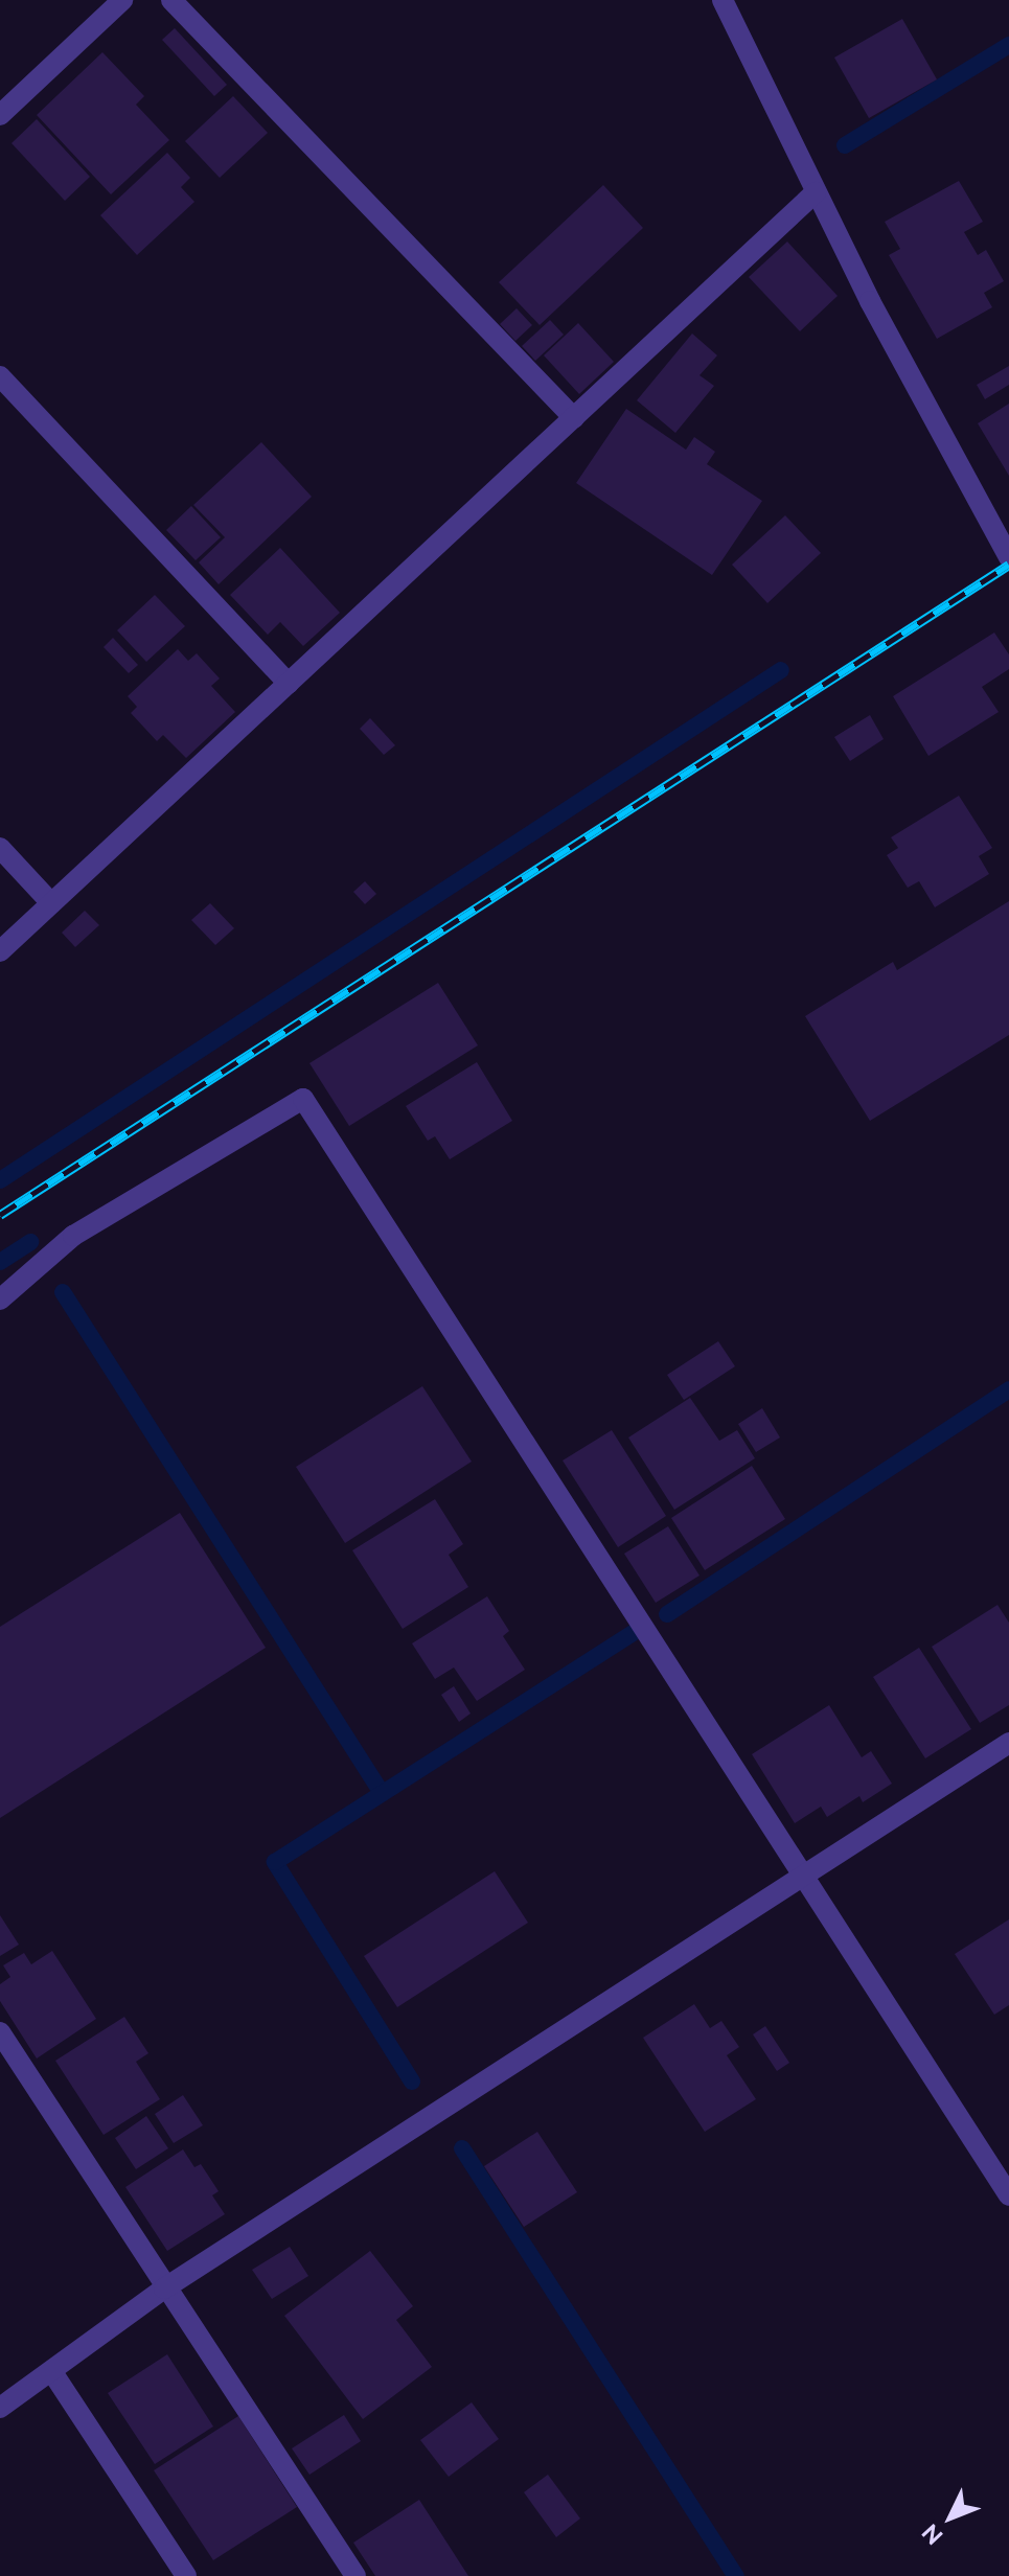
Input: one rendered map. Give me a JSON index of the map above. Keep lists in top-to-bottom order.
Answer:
{
  "north": "bottom left"
}
